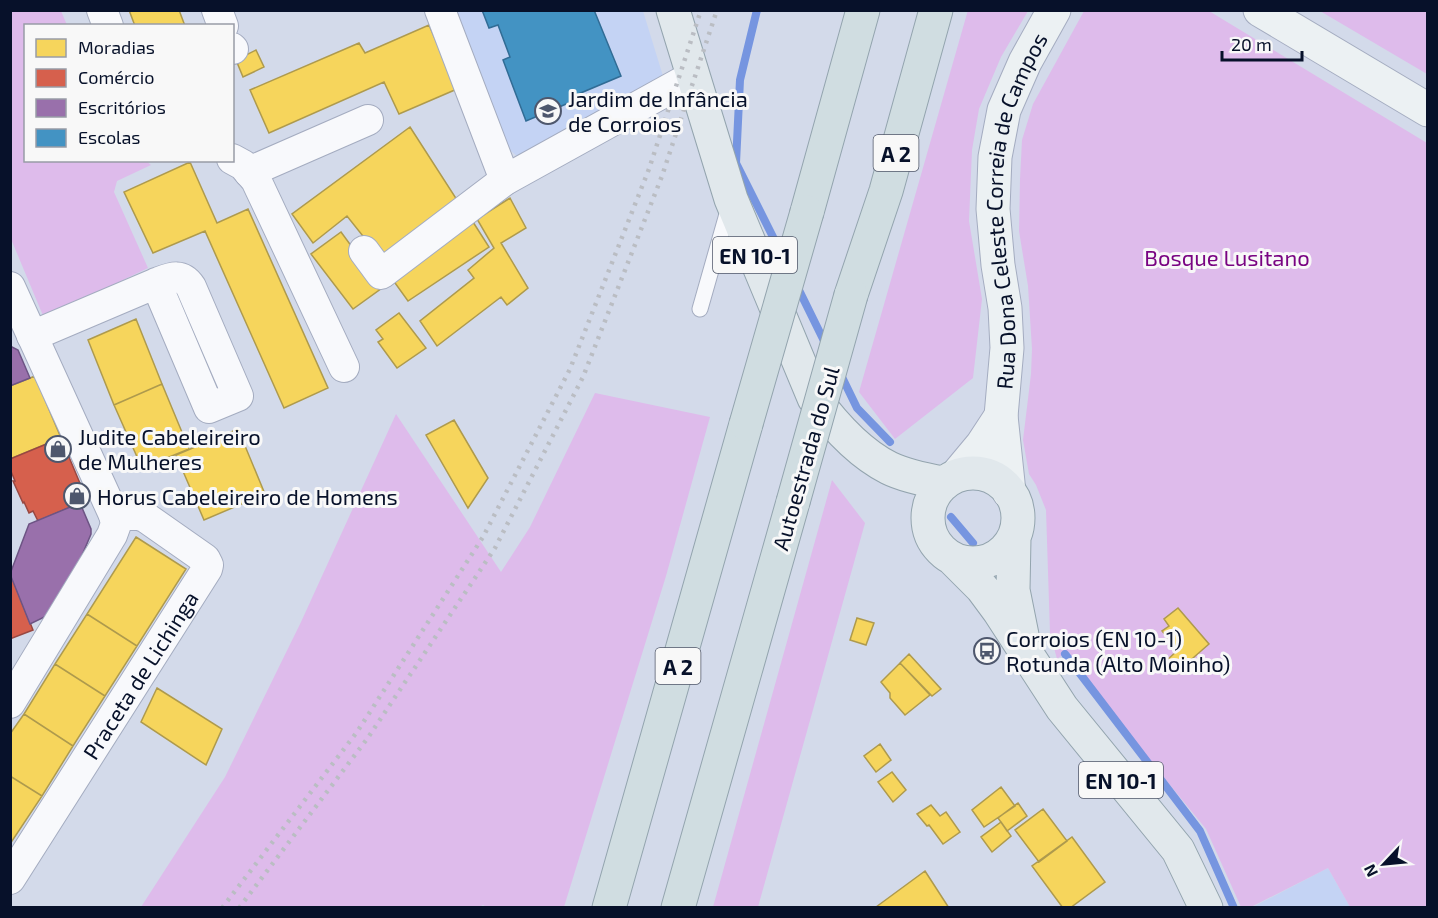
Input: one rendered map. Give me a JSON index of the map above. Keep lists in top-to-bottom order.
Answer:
{
  "streets": {
    "highway": ["A 2", "Autoestrada do Sul"],
    "main road": ["EN 10-1"],
    "street": ["Rua Dona Celeste Correia de Campos", "Praceta de Lichinga"]
  },
  "crossings": [
    ["Rua Dona Celeste Correia de Campos", "EN 10-1"]
  ],
  "parks": ["Bosque Lusitano"],
  "places": {
    "school or university": ["Jardim de Infância de Corroios"],
    "shop": ["Judite Cabeleireiro de Mulheres", "Horus Cabeleireiro de Homens"],
    "bus stop": ["Corroios (EN 10-1) Rotunda (Alto Moinho)"]
  },
  "legend": [
    "Moradias",
    "Comércio",
    "Escritórios",
    "Escolas"
  ],
  "scale_bar": "20 m",
  "north": "bottom left"
}
